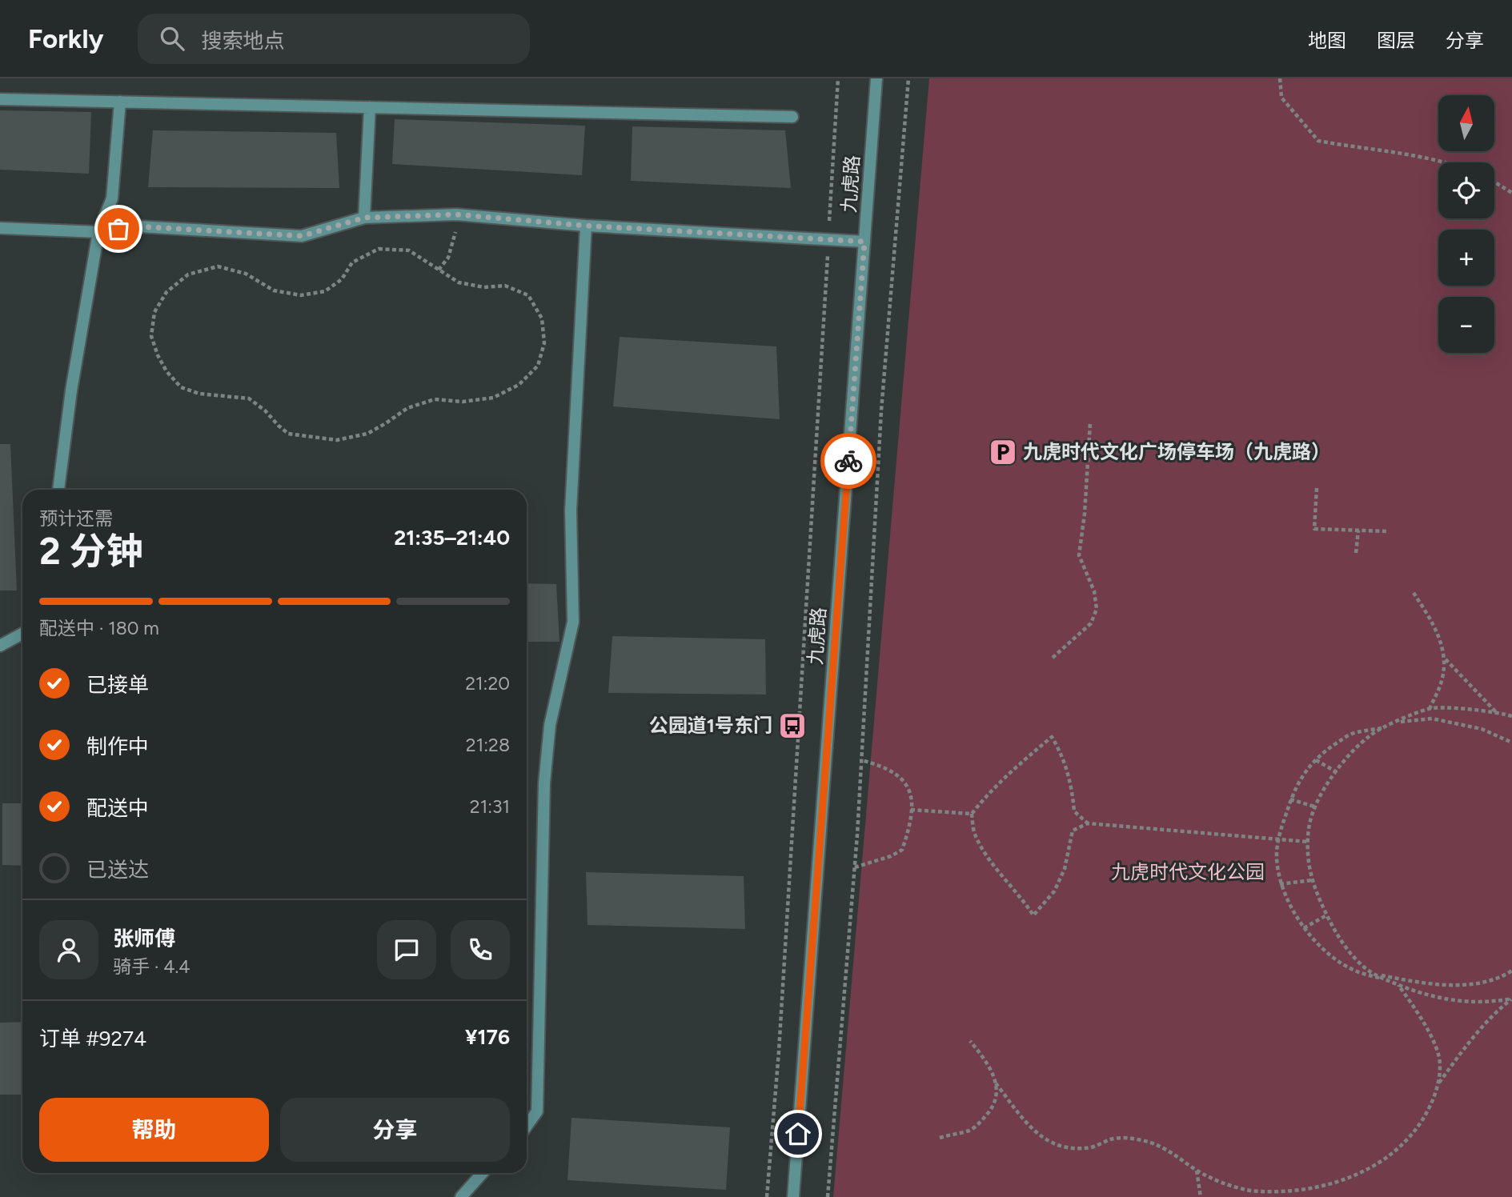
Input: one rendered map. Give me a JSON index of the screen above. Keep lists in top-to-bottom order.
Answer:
{
  "streets": {
    "street": ["九虎路"]
  },
  "parks": ["九虎时代文化公园"],
  "places": {
    "parking": ["九虎时代文化广场停车场（九虎路）"],
    "bus stop": ["公园道1号东门"]
  },
  "north": "top",
  "page": {
    "header": "Forkly",
    "search": "搜索地点",
    "nav": ["地图", "图层", "分享"],
    "map_buttons": ["+", "−"],
    "heading": ["2 分钟", "预计还需", "21:35–21:40"],
    "panel": [
      "张师傅",
      "骑手 · 4.4",
      "订单 #9274",
      "¥176"
    ],
    "bar": "配送中 · 180 m",
    "list": [
      ["已接单", "21:20"],
      ["制作中", "21:28"],
      ["配送中", "21:31"],
      "已送达"
    ],
    "buttons": ["帮助", "分享"]
  }
}
